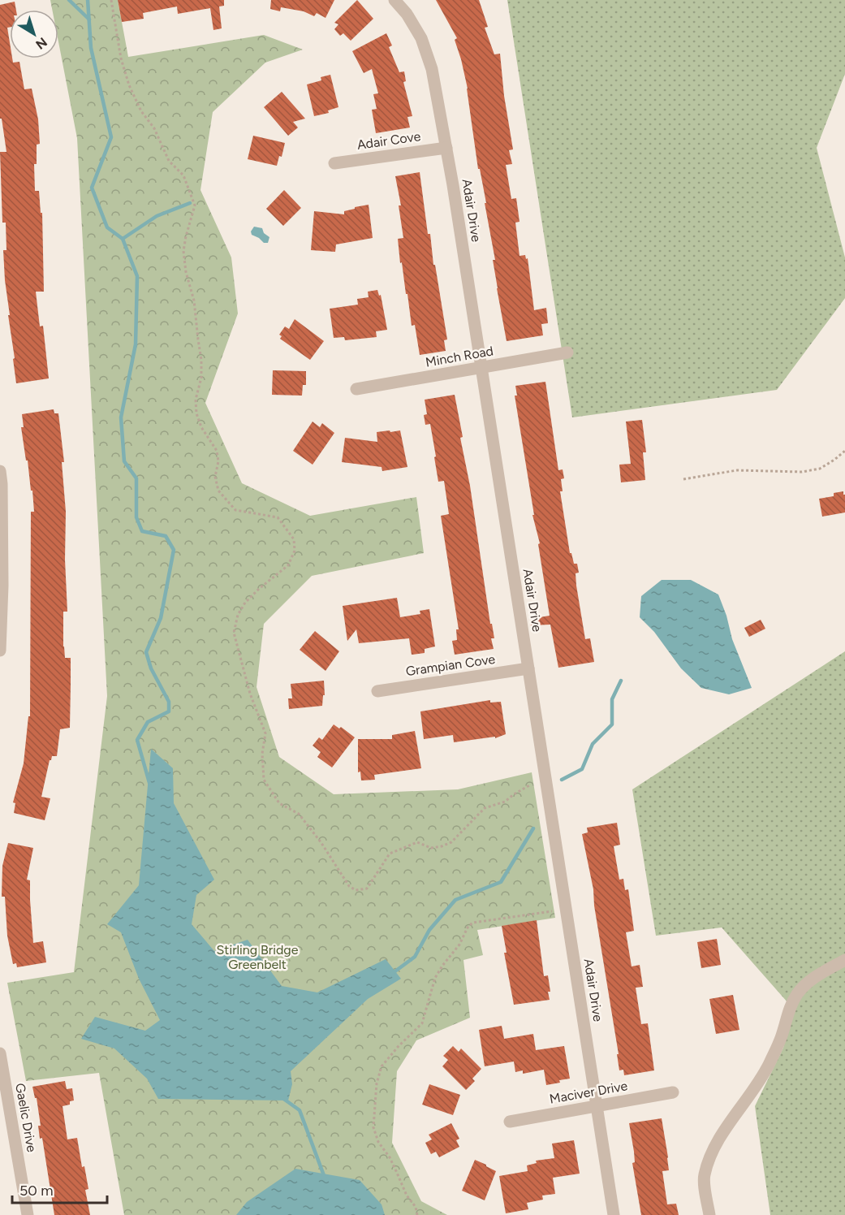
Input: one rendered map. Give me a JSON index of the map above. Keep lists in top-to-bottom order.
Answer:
{
  "streets": {
    "street": [
      "Adair Cove",
      "Adair Drive",
      "Minch Road",
      "Grampian Cove",
      "Maciver Drive",
      "Gaelic Drive"
    ]
  },
  "crossings": [
    ["Adair Cove", "Adair Drive"],
    ["Adair Drive", "Minch Road"],
    ["Adair Drive", "Grampian Cove"],
    ["Adair Drive", "Maciver Drive"]
  ],
  "parks": ["Stirling Bridge Greenbelt"],
  "scale_bar": "50 m",
  "north": "bottom right"
}
